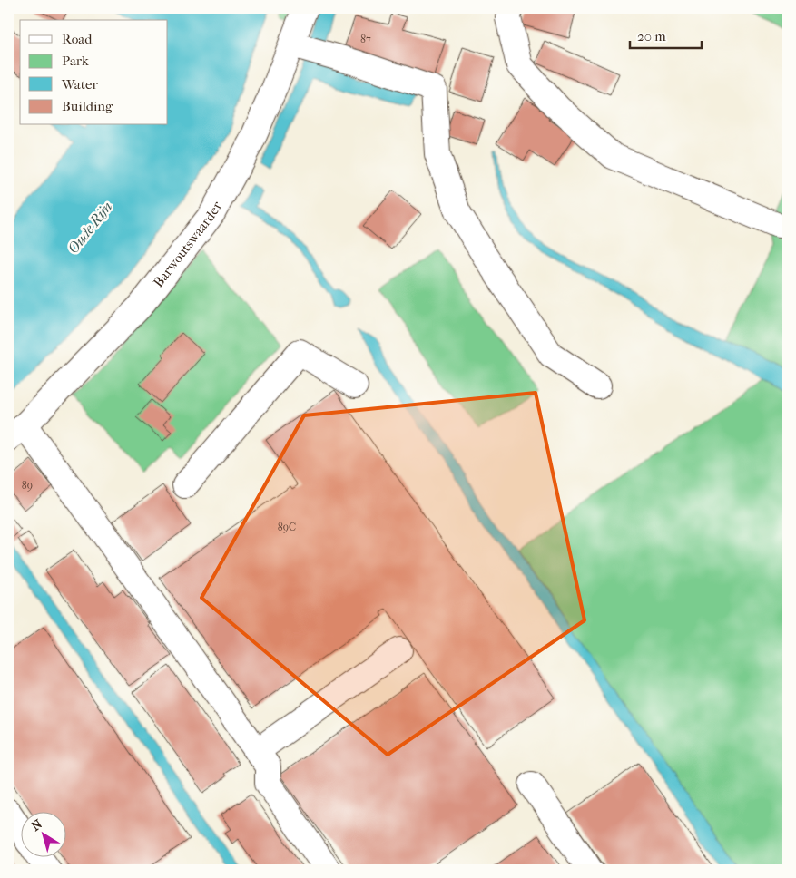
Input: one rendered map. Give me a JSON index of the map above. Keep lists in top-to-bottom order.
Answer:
{
  "streets": {
    "street": ["Barwoutswaarder"]
  },
  "water": ["Oude Rijn"],
  "house_numbers": ["87", "89", "89C"],
  "legend": [
    "Road",
    "Park",
    "Water",
    "Building"
  ],
  "scale_bar": "20 m",
  "north": "top left"
}
